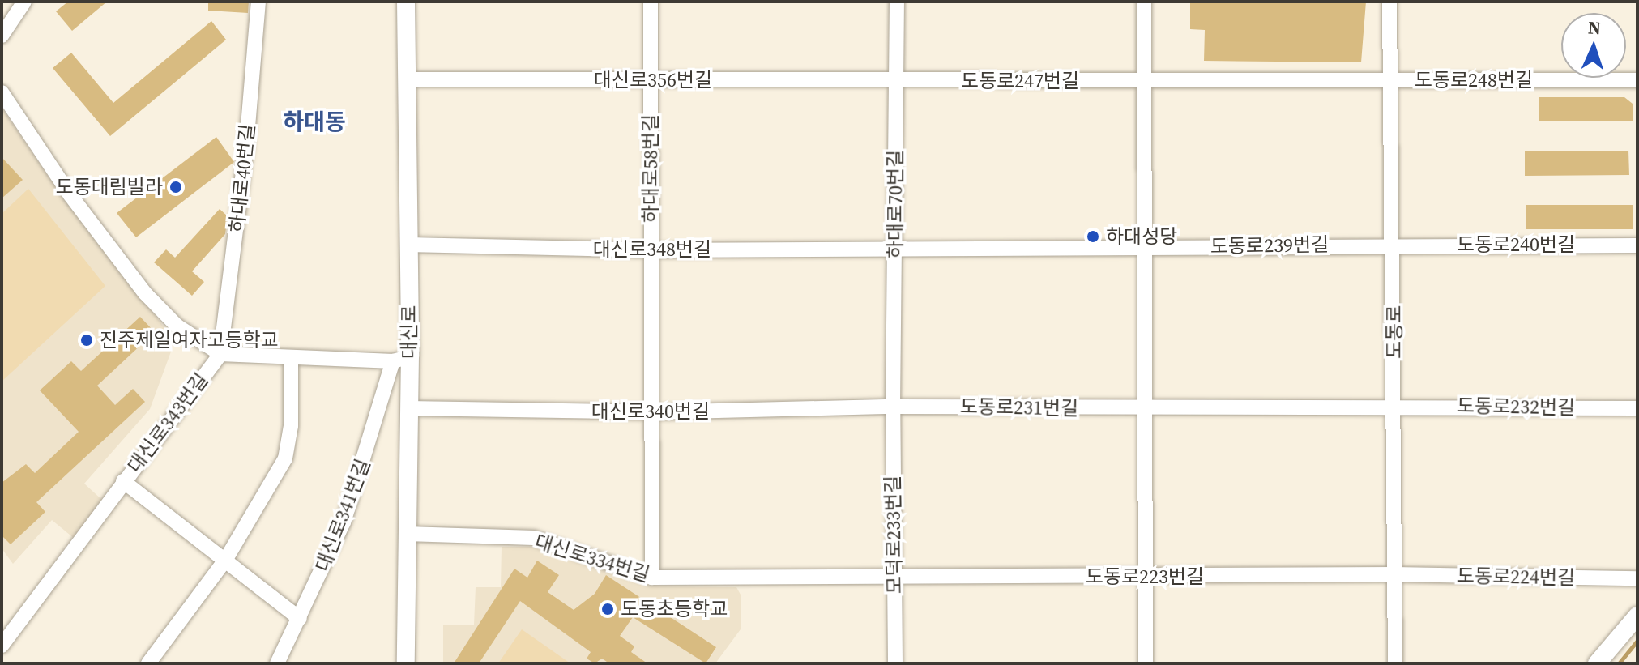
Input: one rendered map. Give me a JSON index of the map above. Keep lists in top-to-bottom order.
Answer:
{
  "streets": {
    "street": [
      "대신로356번길",
      "도동로248번길",
      "도동로247번길",
      "하대로58번길",
      "하대로40번길",
      "하대로70번길",
      "도동로240번길",
      "도동로239번길",
      "대신로348번길",
      "대신로",
      "도동로",
      "도동로232번길",
      "도동로231번길",
      "대신로340번길",
      "대신로343번길",
      "대신로341번길",
      "모덕로233번길",
      "대신로334번길",
      "도동로223번길",
      "도동로224번길"
    ]
  },
  "crossings": [
    ["대신로356번길", "도동로247번길"],
    ["대신로356번길", "하대로58번길"],
    ["대신로356번길", "하대로70번길"],
    ["대신로356번길", "대신로"],
    ["도동로248번길", "도동로247번길"],
    ["도동로248번길", "도동로"],
    ["도동로247번길", "하대로70번길"],
    ["도동로247번길", "도동로"],
    ["하대로58번길", "대신로348번길"],
    ["하대로58번길", "대신로340번길"],
    ["하대로58번길", "대신로334번길"],
    ["하대로40번길", "대신로343번길"],
    ["하대로70번길", "도동로239번길"],
    ["하대로70번길", "대신로348번길"],
    ["하대로70번길", "도동로231번길"],
    ["하대로70번길", "대신로340번길"],
    ["하대로70번길", "모덕로233번길"],
    ["도동로240번길", "도동로239번길"],
    ["도동로240번길", "도동로"],
    ["도동로239번길", "대신로348번길"],
    ["도동로239번길", "도동로"],
    ["대신로348번길", "대신로"],
    ["대신로", "대신로340번길"],
    ["대신로", "대신로343번길"],
    ["대신로", "대신로341번길"],
    ["대신로", "대신로334번길"],
    ["도동로", "도동로232번길"],
    ["도동로", "도동로231번길"],
    ["도동로", "도동로223번길"],
    ["도동로", "도동로224번길"],
    ["도동로232번길", "도동로231번길"],
    ["도동로231번길", "대신로340번길"],
    ["도동로231번길", "모덕로233번길"],
    ["대신로340번길", "모덕로233번길"],
    ["대신로343번길", "대신로341번길"],
    ["모덕로233번길", "대신로334번길"],
    ["모덕로233번길", "도동로223번길"],
    ["대신로334번길", "도동로223번길"],
    ["도동로223번길", "도동로224번길"]
  ],
  "districts": ["하대동"],
  "places": [
    "도동대림빌라",
    "하대성당",
    "진주제일여자고등학교",
    "도동초등학교"
  ],
  "north": "top"
}
